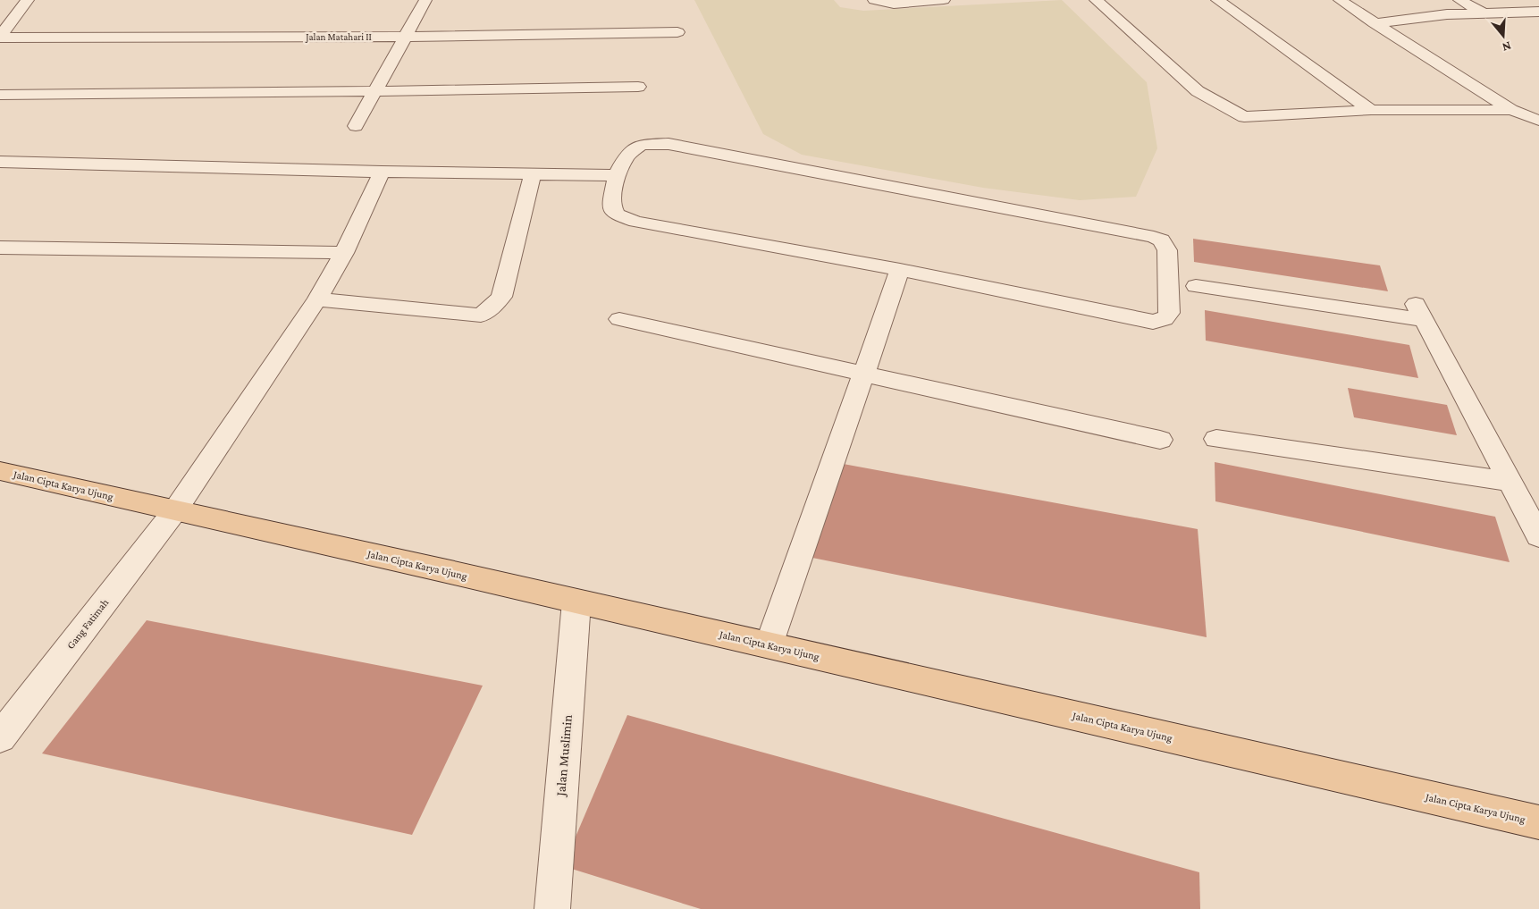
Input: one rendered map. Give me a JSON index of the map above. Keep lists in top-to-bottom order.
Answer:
{
  "streets": {
    "main road": ["Jalan Cipta Karya Ujung"],
    "street": ["Jalan Matahari II", "Gang Fatimah", "Jalan Muslimin"]
  },
  "crossings": [
    ["Jalan Cipta Karya Ujung", "Gang Fatimah"],
    ["Jalan Cipta Karya Ujung", "Jalan Muslimin"]
  ],
  "north": "bottom"
}
